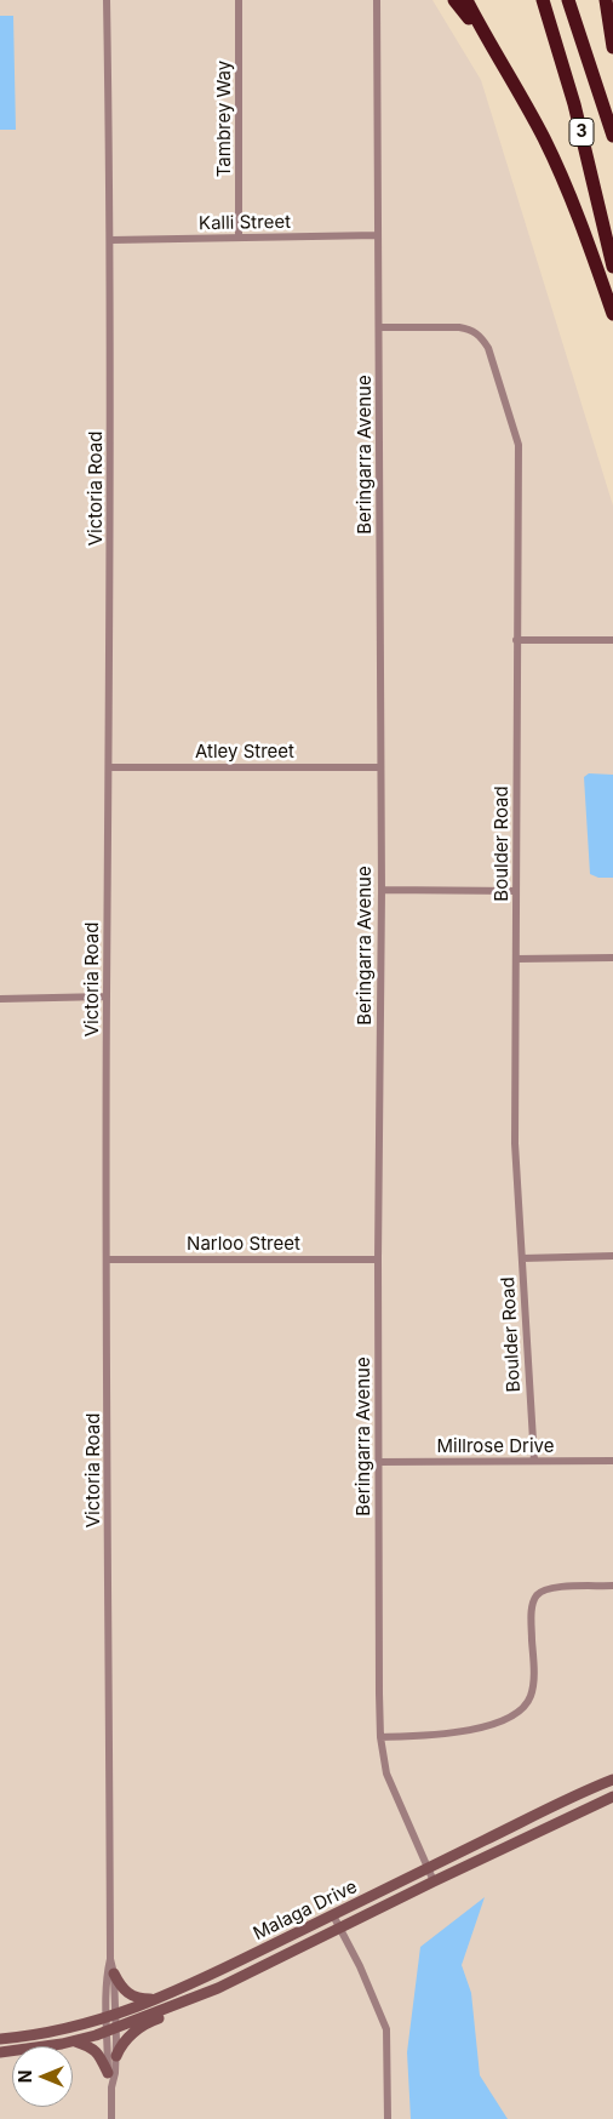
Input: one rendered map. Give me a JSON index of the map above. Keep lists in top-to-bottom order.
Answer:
{
  "streets": {
    "highway": ["3"],
    "main road": ["Malaga Drive"],
    "street": [
      "Tambrey Way",
      "Kalli Street",
      "Beringarra Avenue",
      "Victoria Road",
      "Atley Street",
      "Boulder Road",
      "Narloo Street",
      "Millrose Drive"
    ]
  },
  "crossings": [
    ["Tambrey Way", "Kalli Street"],
    ["Kalli Street", "Beringarra Avenue"],
    ["Kalli Street", "Victoria Road"],
    ["Beringarra Avenue", "Atley Street"],
    ["Beringarra Avenue", "Boulder Road"],
    ["Beringarra Avenue", "Narloo Street"],
    ["Beringarra Avenue", "Millrose Drive"],
    ["Beringarra Avenue", "Malaga Drive"],
    ["Victoria Road", "Atley Street"],
    ["Victoria Road", "Narloo Street"],
    ["Victoria Road", "Malaga Drive"],
    ["Boulder Road", "Millrose Drive"]
  ],
  "north": "left"
}
